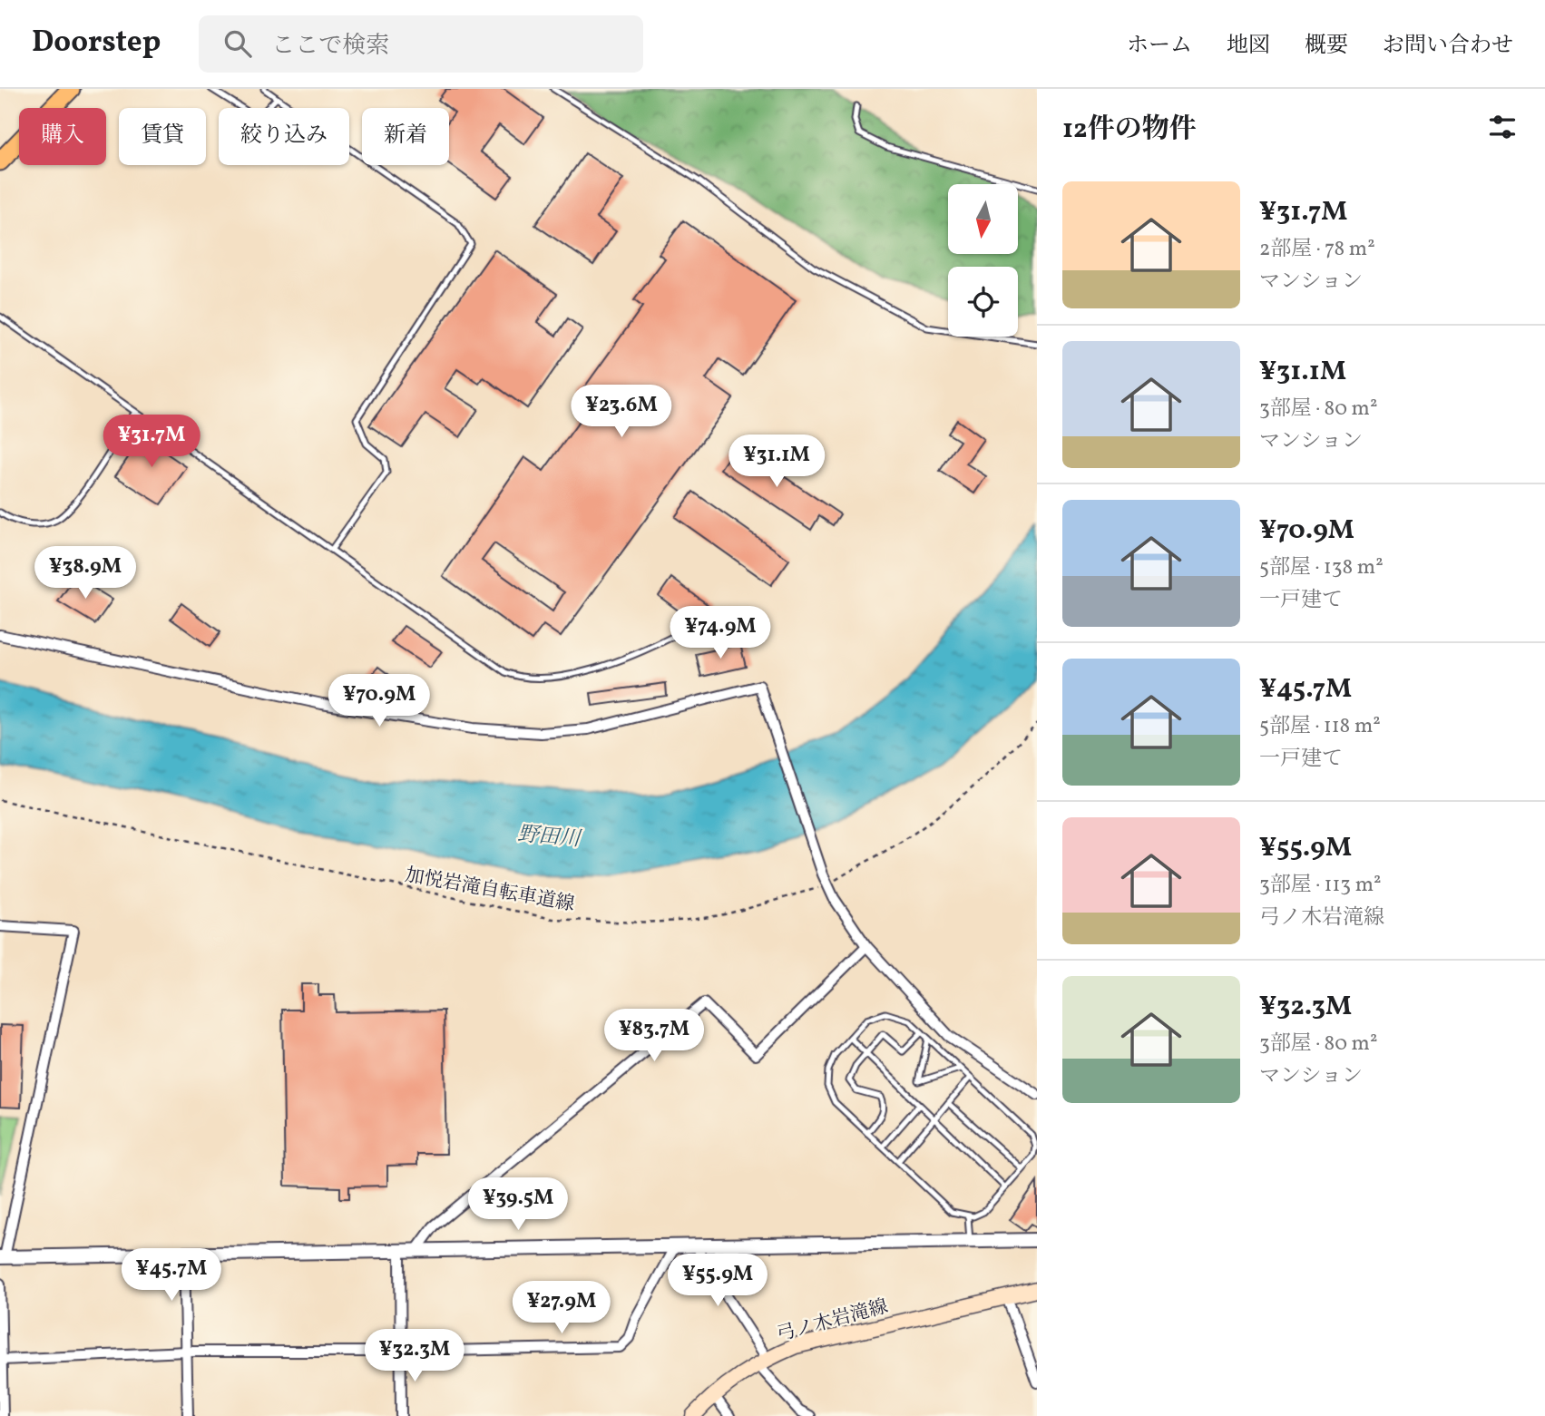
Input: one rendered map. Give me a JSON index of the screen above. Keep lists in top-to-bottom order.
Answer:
{
  "streets": {
    "main road": ["弓ノ木岩滝線"],
    "path": ["加悦岩滝自転車道線"]
  },
  "water": ["野田川"],
  "north": "bottom",
  "page": {
    "header": "Doorstep",
    "search": "ここで検索",
    "nav": [
      "ホーム",
      "地図",
      "概要",
      "お問い合わせ"
    ],
    "heading": "12件の物件",
    "chip": [
      "購入",
      "賃貸",
      "絞り込み",
      "新着"
    ],
    "list": [
      {
        "name": "¥31.7M",
        "note": "2部屋 · 78 m² · マンション"
      },
      {
        "name": "¥31.1M",
        "note": "3部屋 · 80 m² · マンション"
      },
      {
        "name": "¥70.9M",
        "note": "5部屋 · 138 m² · 一戸建て"
      },
      {
        "name": "¥45.7M",
        "note": "5部屋 · 118 m² · 一戸建て"
      },
      {
        "name": "¥55.9M",
        "note": "3部屋 · 113 m² · 弓ノ木岩滝線"
      },
      {
        "name": "¥32.3M",
        "note": "3部屋 · 80 m² · マンション"
      }
    ],
    "price": [
      "¥23.6M",
      "¥31.7M",
      "¥31.1M",
      "¥38.9M",
      "¥74.9M",
      "¥70.9M",
      "¥83.7M",
      "¥39.5M",
      "¥45.7M",
      "¥55.9M",
      "¥27.9M",
      "¥32.3M"
    ]
  }
}
